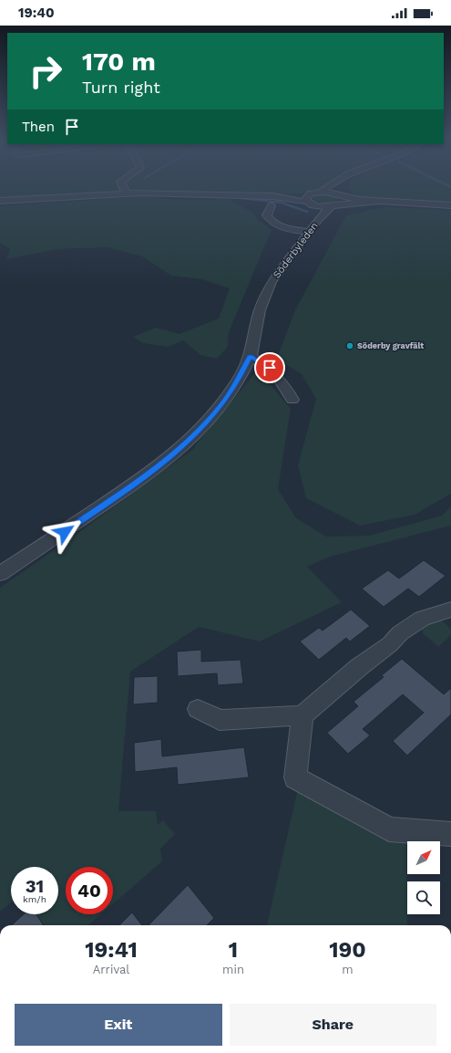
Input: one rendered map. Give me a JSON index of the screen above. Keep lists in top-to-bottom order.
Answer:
{
  "streets": {
    "street": ["Söderbyleden"]
  },
  "places": ["Söderby gravfält"],
  "north": "top right",
  "page": {
    "status": "19:40",
    "turn": ["170 m", "Turn right"],
    "then": "Then",
    "speed": "31 km/h",
    "limit": "40",
    "eta": [
      "19:41",
      "Arrival",
      "1",
      "min",
      "190",
      "m"
    ],
    "buttons": ["Exit", "Share"]
  }
}
